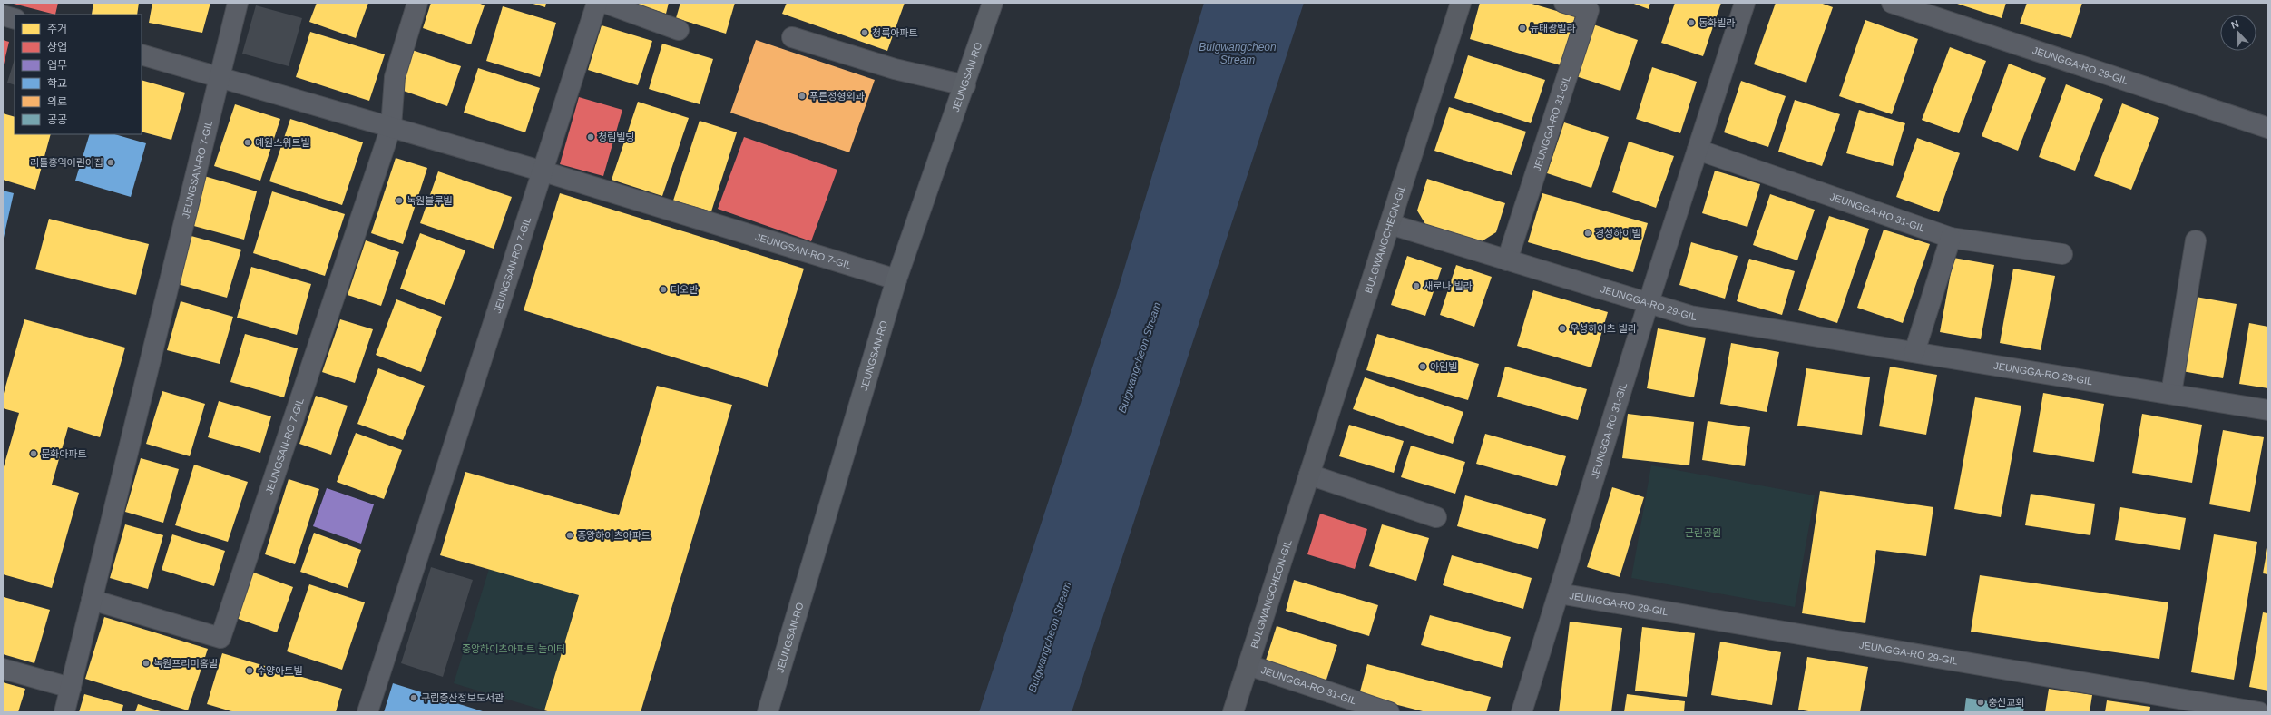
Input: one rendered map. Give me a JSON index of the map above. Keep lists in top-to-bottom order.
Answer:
{
  "streets": {
    "main road": ["JEUNGSAN-RO"],
    "street": [
      "JEUNGGA-RO 29-GIL",
      "JEUNGGA-RO 31-GIL",
      "JEUNGSAN-RO 7-GIL",
      "BULGWANGCHEON-GIL"
    ]
  },
  "crossings": [
    ["JEUNGGA-RO 29-GIL", "JEUNGGA-RO 31-GIL"],
    ["JEUNGGA-RO 29-GIL", "BULGWANGCHEON-GIL"],
    ["JEUNGSAN-RO", "JEUNGSAN-RO 7-GIL"],
    ["JEUNGGA-RO 31-GIL", "BULGWANGCHEON-GIL"]
  ],
  "water": ["Bulgwangcheon Stream"],
  "parks": ["근린공원", "중앙하이츠아파트 놀이터"],
  "places": [
    "동화빌라",
    "뉴태광빌라",
    "청록아파트",
    "푸른정형외과",
    "청림빌딩",
    "예원스위트빌",
    "리틀홍익어린이집",
    "녹원블루빌",
    "경성하이빌",
    "새로나 빌라",
    "디오반",
    "우성하이츠 빌라",
    "아임빌",
    "문화아파트",
    "중앙하이츠아파트",
    "녹원프리미홈빌",
    "수양아트빌",
    "구립증산정보도서관",
    "충신교회"
  ],
  "legend": [
    "주거",
    "상업",
    "업무",
    "학교",
    "의료",
    "공공"
  ],
  "north": "top"
}
